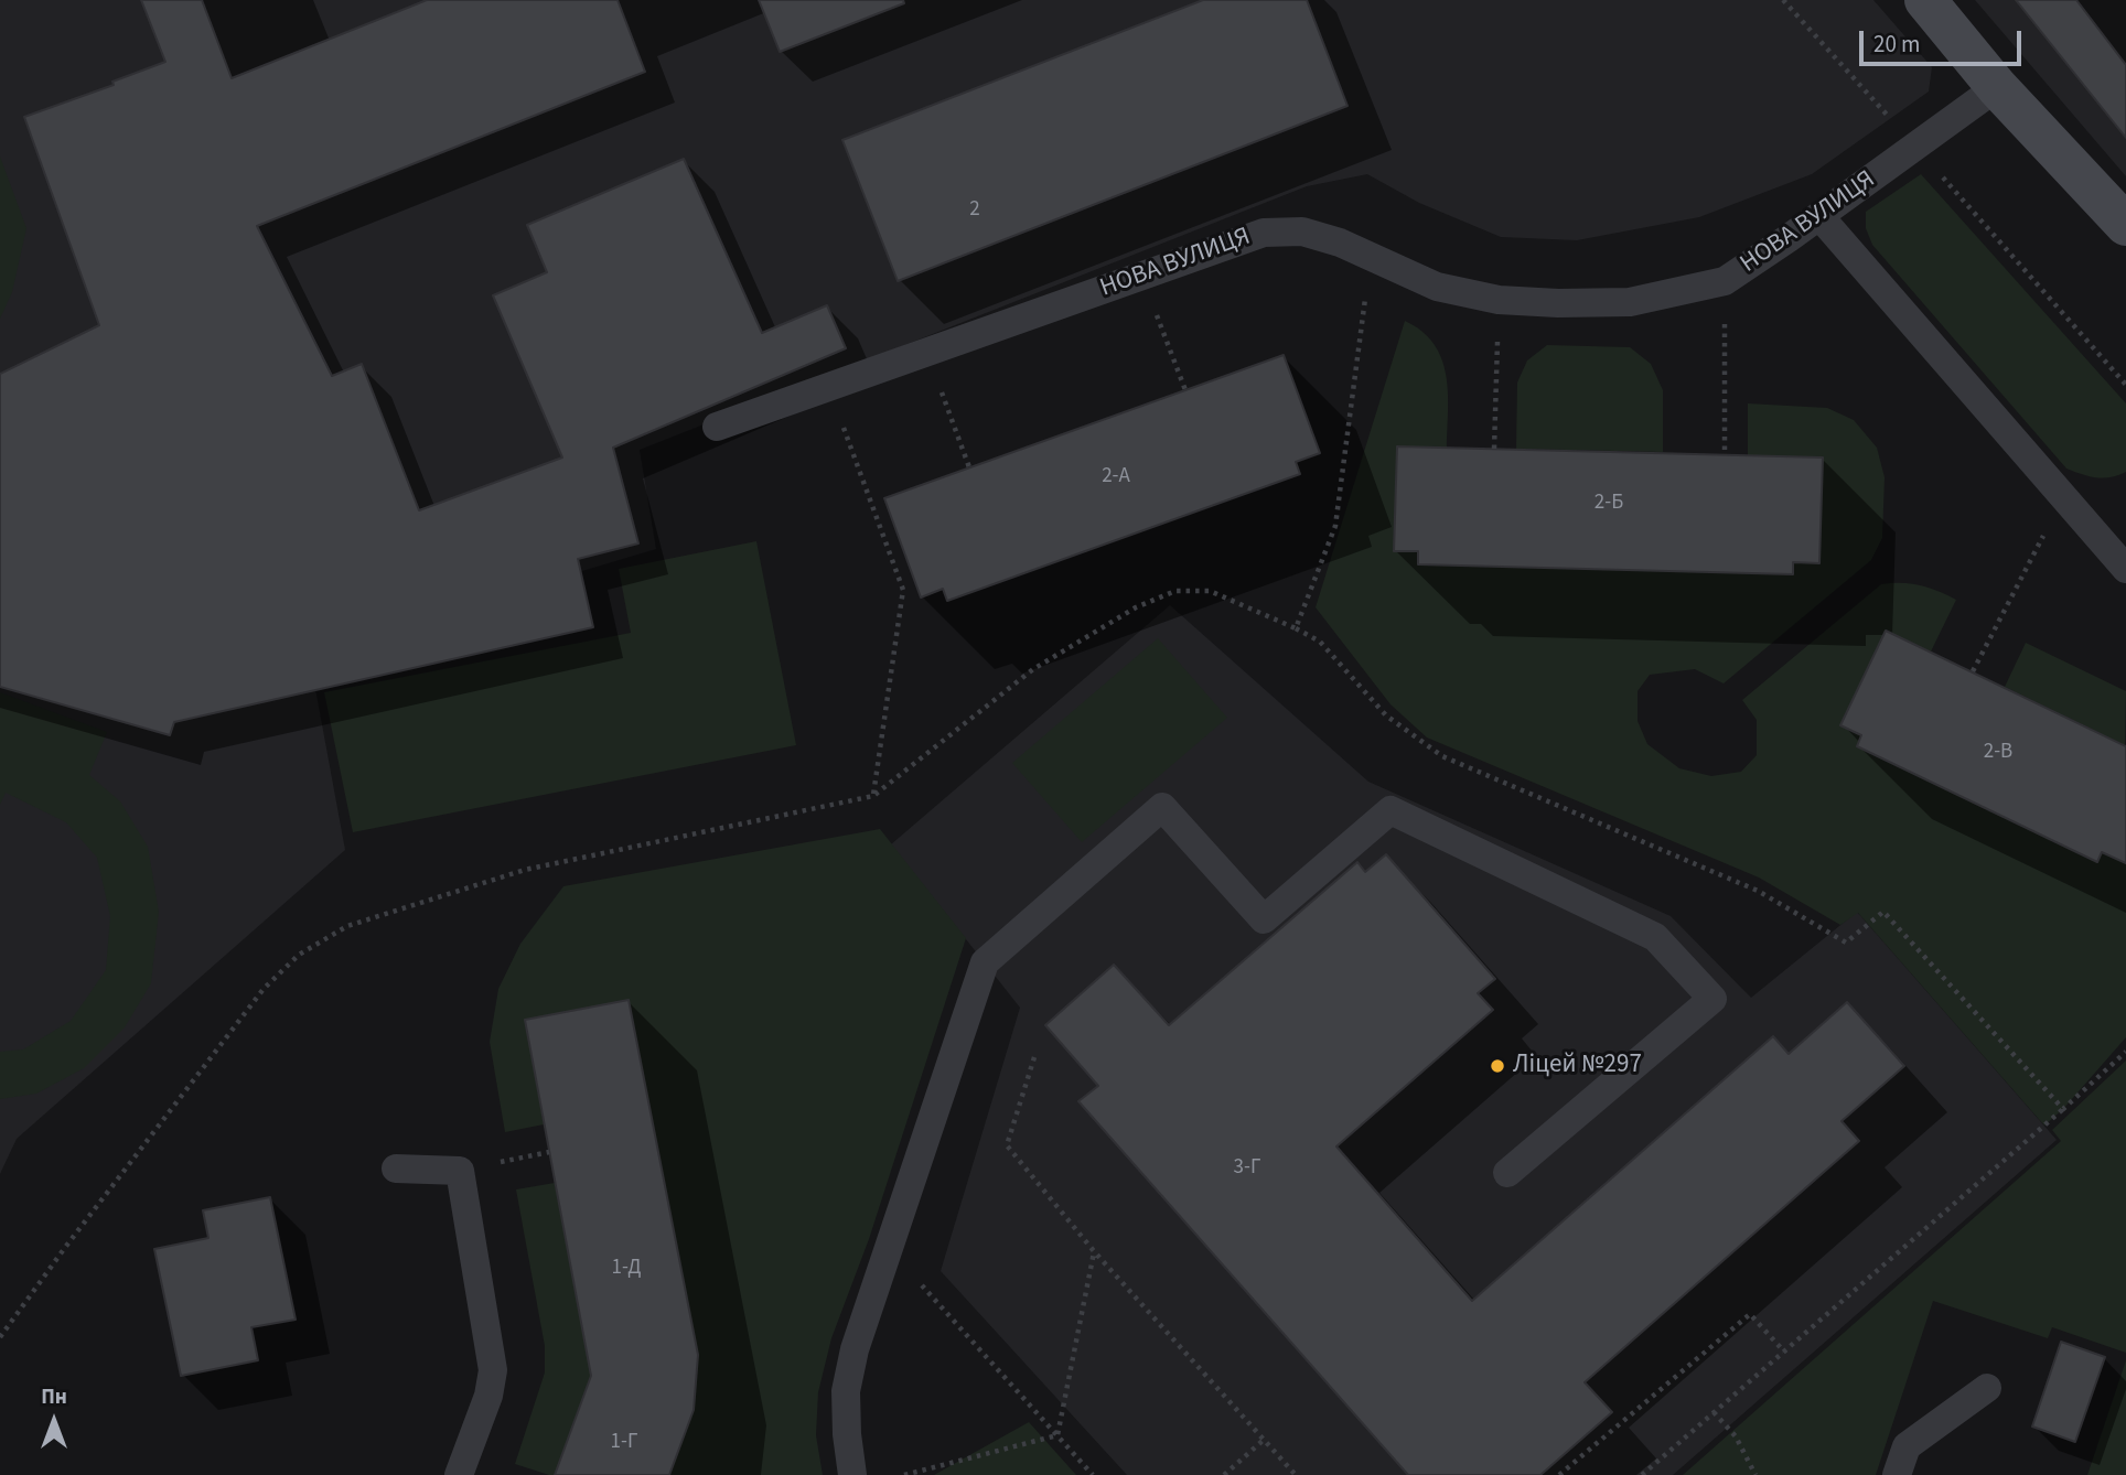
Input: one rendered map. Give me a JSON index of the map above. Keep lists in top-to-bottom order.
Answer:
{
  "streets": {
    "lane": ["НОВА ВУЛИЦЯ"]
  },
  "places": ["Ліцей №297"],
  "house_numbers": [
    "2",
    "2-А",
    "2-Б",
    "2-В",
    "3-Г",
    "1-Д",
    "1-Г"
  ],
  "scale_bar": "20 m",
  "north": "top"
}
